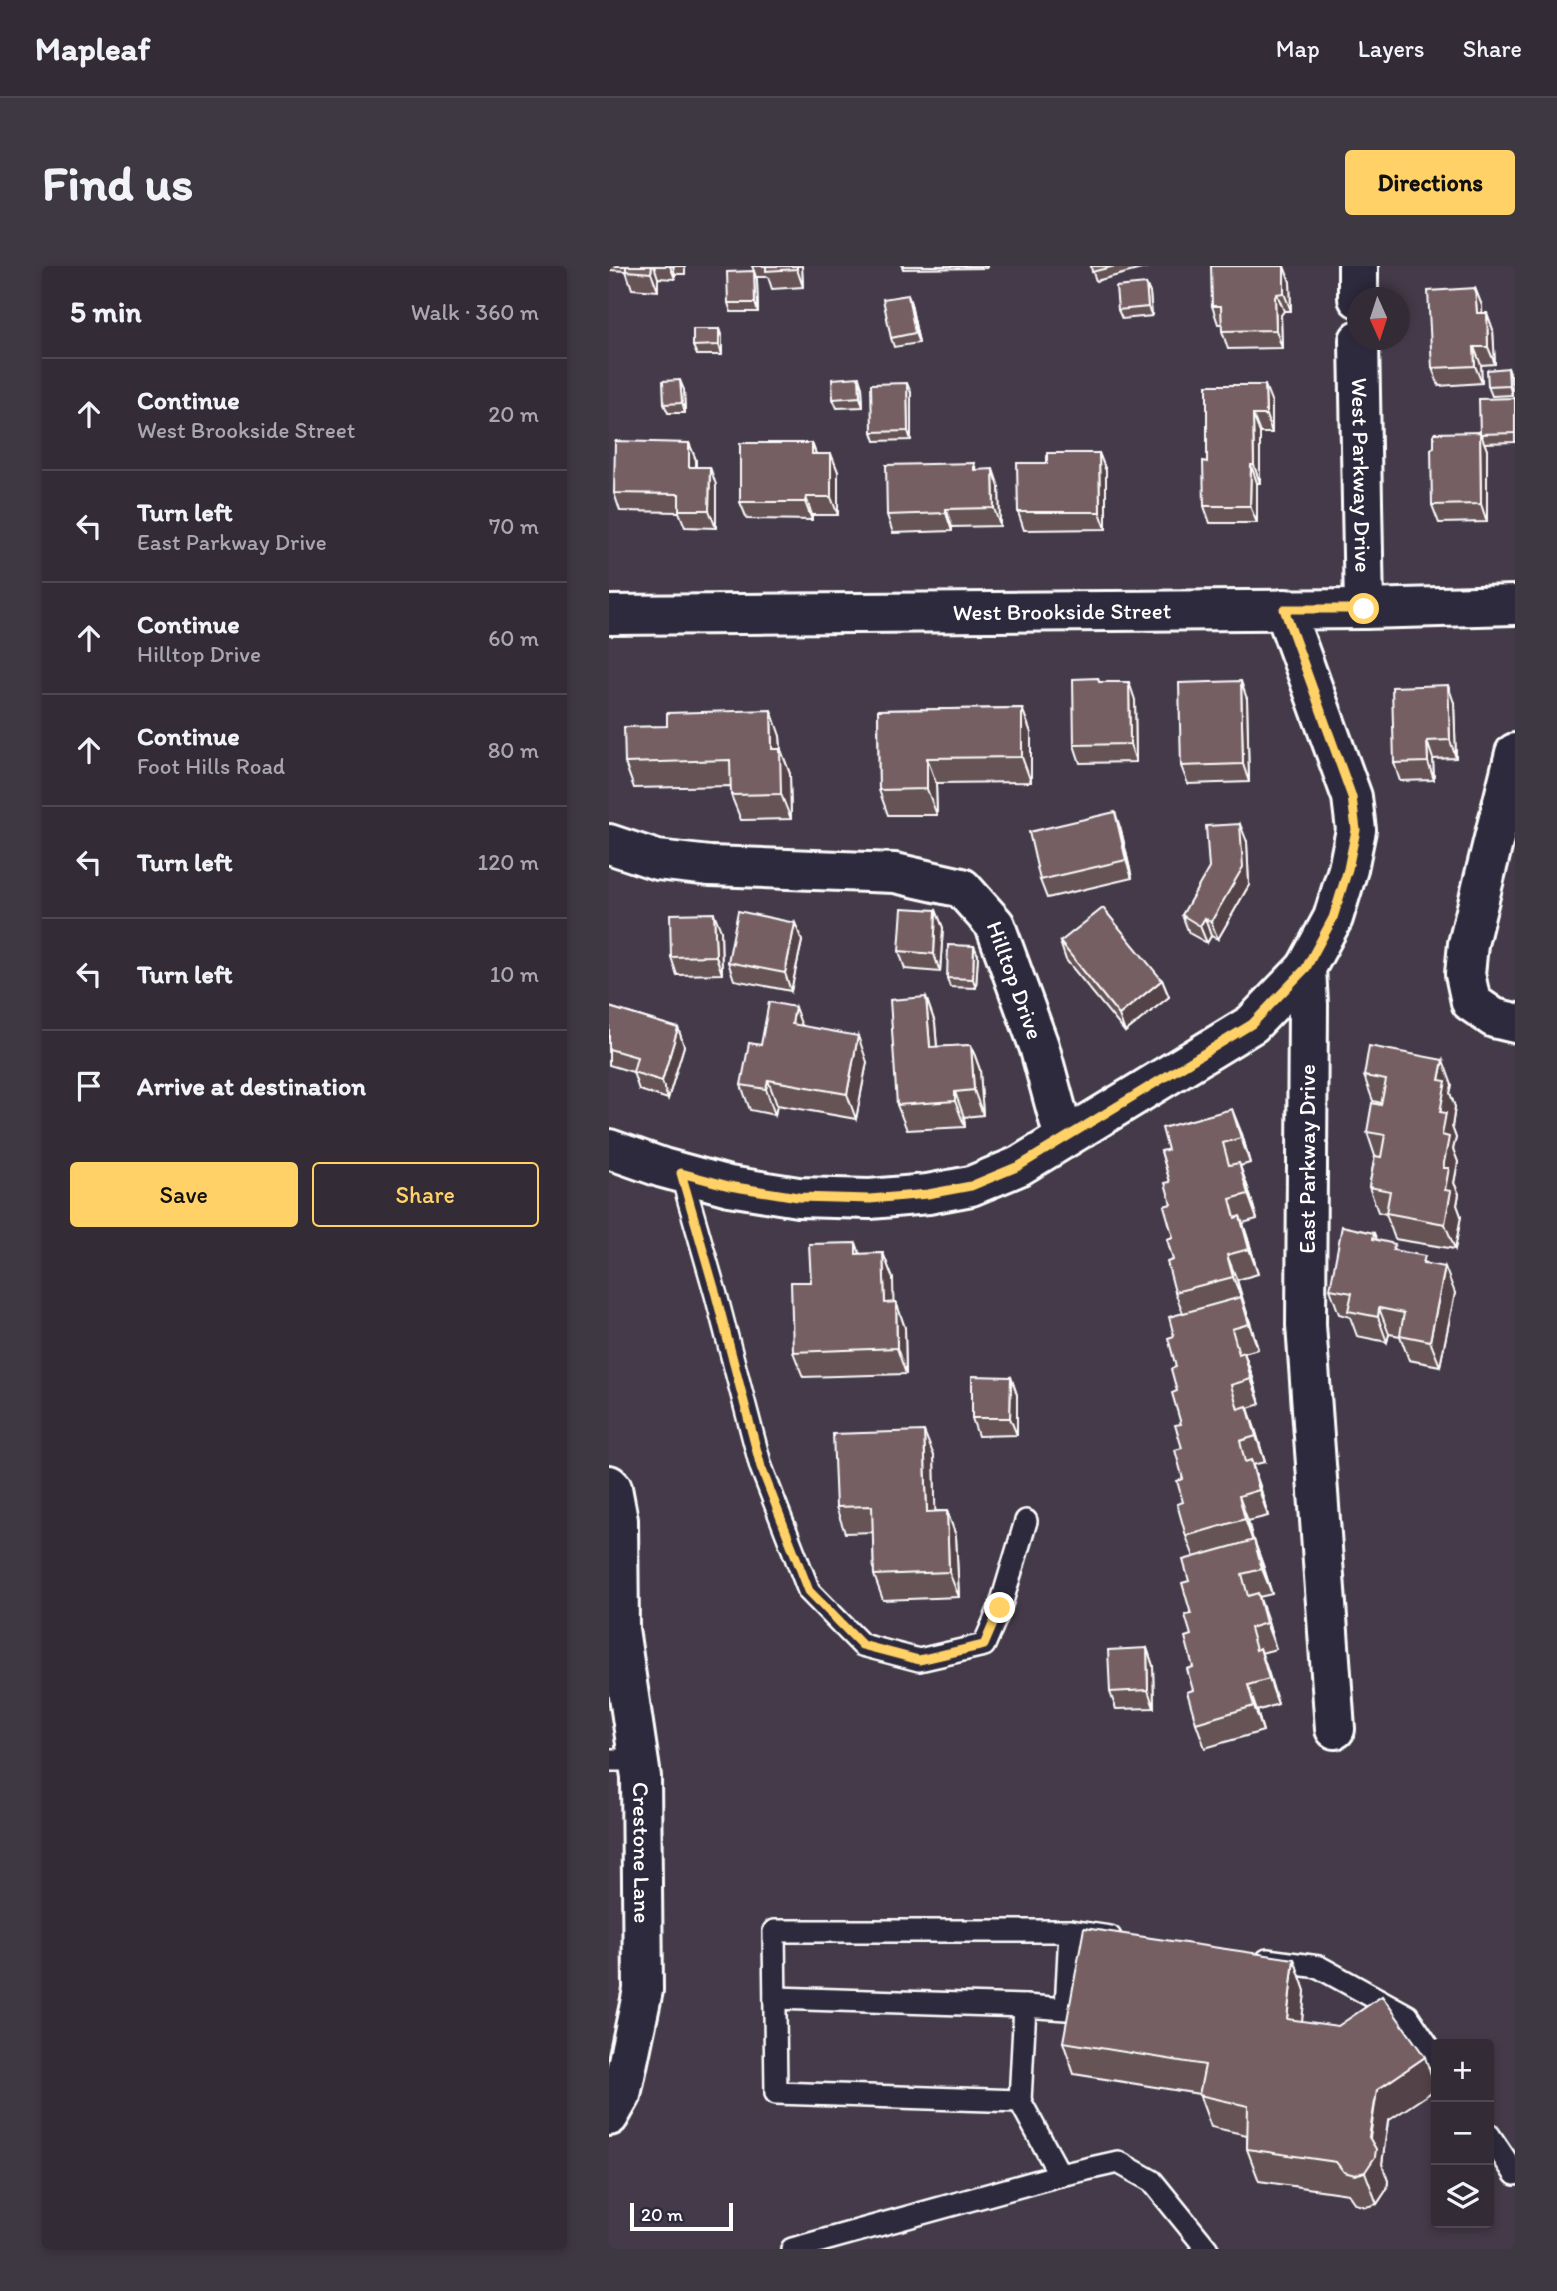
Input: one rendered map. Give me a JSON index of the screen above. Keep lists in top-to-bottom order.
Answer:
{
  "streets": {
    "street": [
      "West Parkway Drive",
      "West Brookside Street",
      "Hilltop Drive",
      "East Parkway Drive",
      "Crestone Lane"
    ]
  },
  "crossings": [
    ["West Parkway Drive", "West Brookside Street"]
  ],
  "scale_bar": "20 m",
  "north": "bottom",
  "page": {
    "header": "Mapleaf",
    "nav": ["Map", "Layers", "Share"],
    "buttons": [
      "Directions",
      ["Save", "Share"]
    ],
    "title": "Find us",
    "heading": ["5 min", "Walk · 360 m"],
    "list": [
      ["Continue", "West Brookside Street", "20 m"],
      ["Turn left", "East Parkway Drive", "70 m"],
      ["Continue", "Hilltop Drive", "60 m"],
      ["Continue", "Foot Hills Road", "80 m"],
      ["Turn left", "120 m"],
      ["Turn left", "10 m"],
      "Arrive at destination"
    ],
    "map_buttons": ["+", "−"],
    "scale": "20 m"
  }
}
